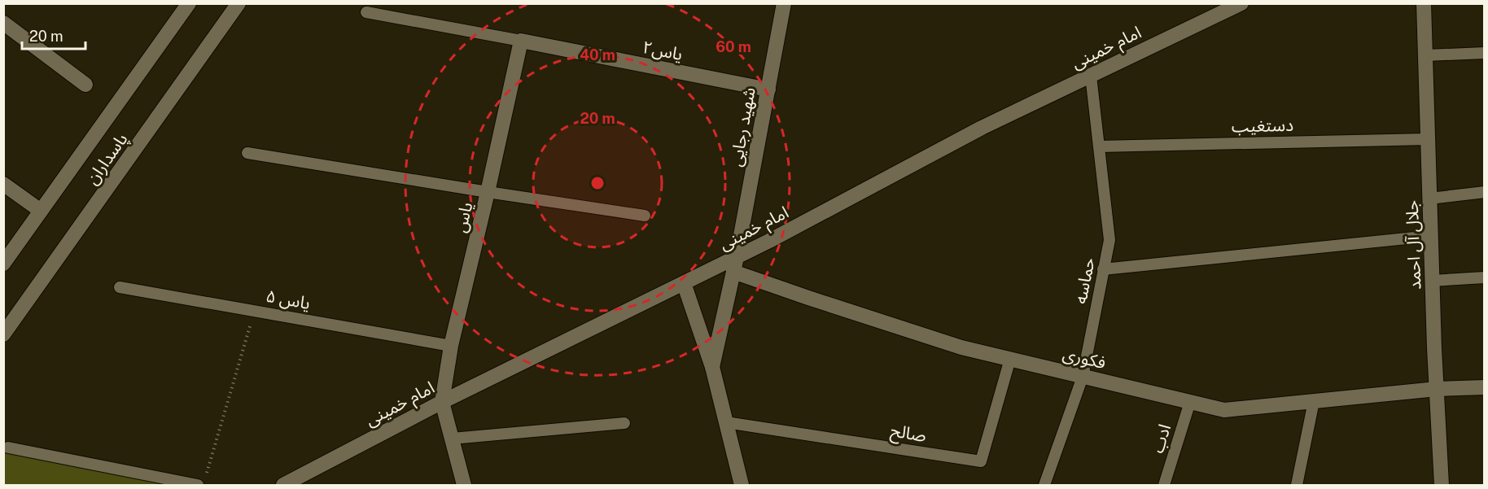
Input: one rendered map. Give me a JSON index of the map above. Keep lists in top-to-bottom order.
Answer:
{
  "streets": {
    "street": [
      "امام خمینی",
      "یاس۲",
      "شهید رجایی",
      "پاسداران",
      "یاس",
      "جلال آل احمد",
      "فکوری"
    ],
    "lane": [
      "دستغیب",
      "حماسه",
      "یاس ۵",
      "صالح",
      "ادب"
    ]
  },
  "crossings": [
    ["امام خمینی", "شهید رجایی"],
    ["امام خمینی", "یاس"],
    ["امام خمینی", "حماسه"],
    ["یاس۲", "شهید رجایی"],
    ["یاس۲", "یاس"],
    ["دستغیب", "جلال آل احمد"],
    ["دستغیب", "حماسه"],
    ["شهید رجایی", "فکوری"],
    ["یاس", "یاس ۵"],
    ["جلال آل احمد", "فکوری"],
    ["حماسه", "فکوری"],
    ["فکوری", "صالح"],
    ["فکوری", "ادب"]
  ],
  "scale_bar": "20 m",
  "rings": ["60 m", "40 m", "20 m"]
}
